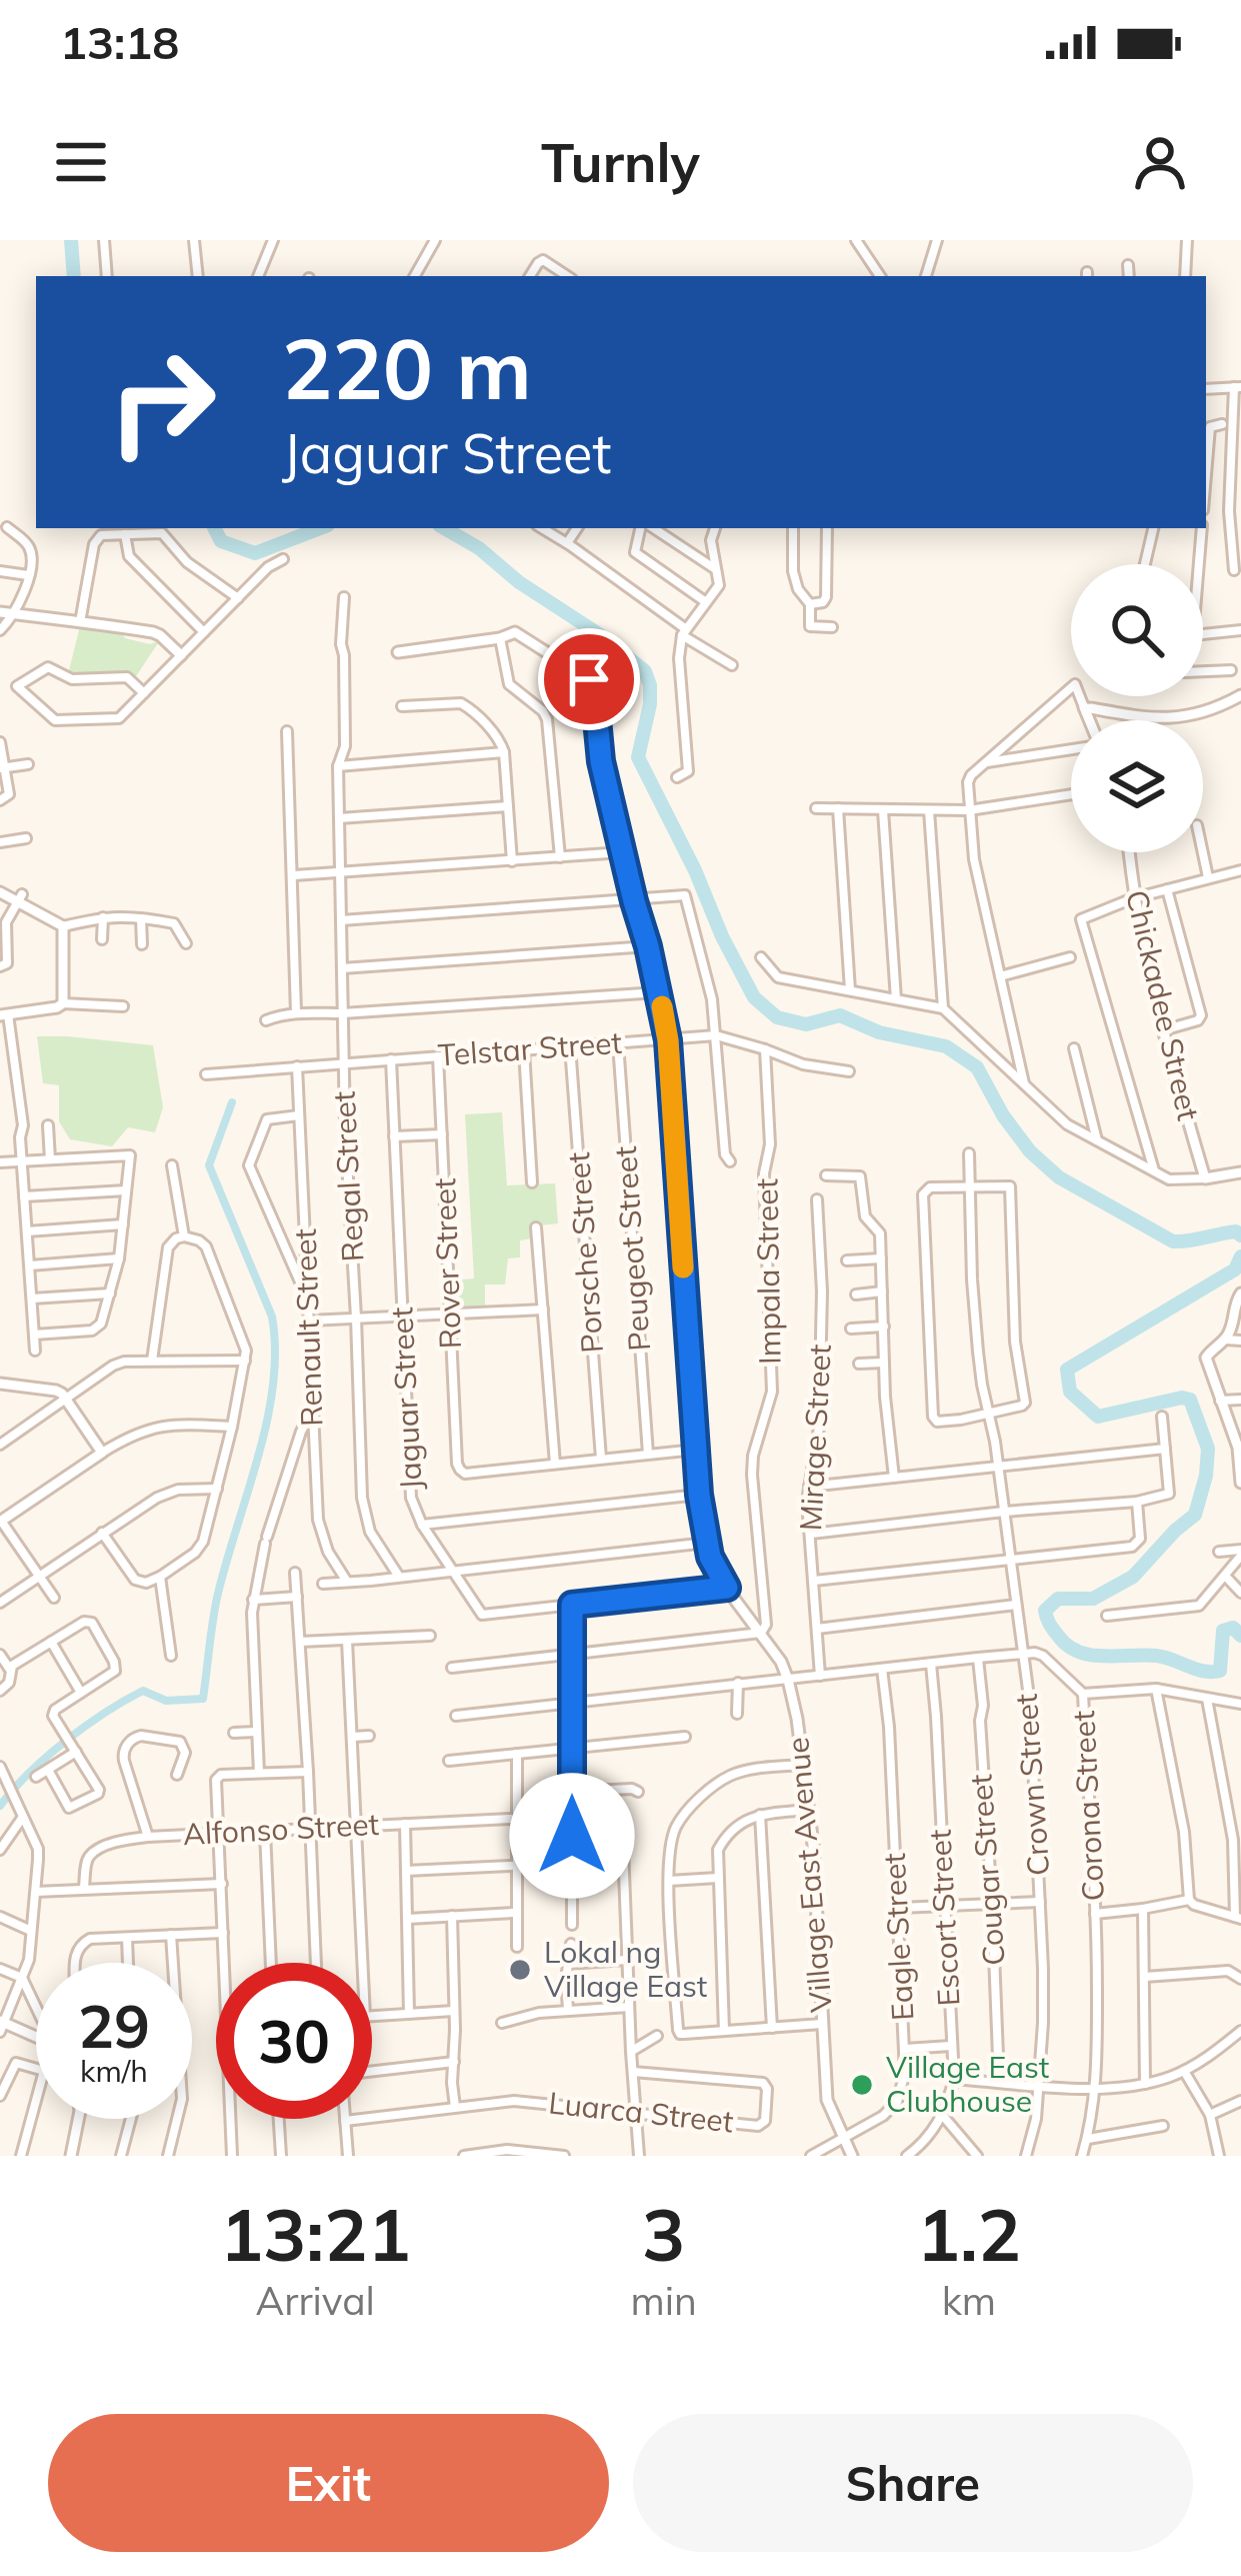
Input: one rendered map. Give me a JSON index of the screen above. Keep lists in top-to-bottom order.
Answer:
{
  "streets": {
    "street": [
      "Chickadee Street",
      "Telstar Street",
      "Regal Street",
      "Peugeot Street",
      "Porsche Street",
      "Rover Street",
      "Impala Street",
      "Renault Street",
      "Jaguar Street",
      "Mirage Street",
      "Crown Street",
      "Corona Street",
      "Alfonso Street",
      "Cougar Street",
      "Village East Avenue",
      "Escort Street",
      "Eagle Street",
      "Luarca Street"
    ]
  },
  "crossings": [
    ["Telstar Street", "Regal Street"],
    ["Telstar Street", "Peugeot Street"],
    ["Telstar Street", "Porsche Street"],
    ["Telstar Street", "Rover Street"],
    ["Telstar Street", "Impala Street"],
    ["Telstar Street", "Renault Street"],
    ["Telstar Street", "Jaguar Street"],
    ["Telstar Street", "Village East Avenue"],
    ["Impala Street", "Village East Avenue"],
    ["Jaguar Street", "Village East Avenue"],
    ["Crown Street", "Corona Street"],
    ["Village East Avenue", "Eagle Street"]
  ],
  "places": ["Lokal ng Village East", "Village East Clubhouse"],
  "page": {
    "status": "13:18",
    "header": "Turnly",
    "turn": ["220 m", "Jaguar Street"],
    "speed": "29 km/h",
    "limit": "30",
    "eta": [
      "13:21",
      "Arrival",
      "3",
      "min",
      "1.2",
      "km"
    ],
    "buttons": ["Exit", "Share"]
  }
}
